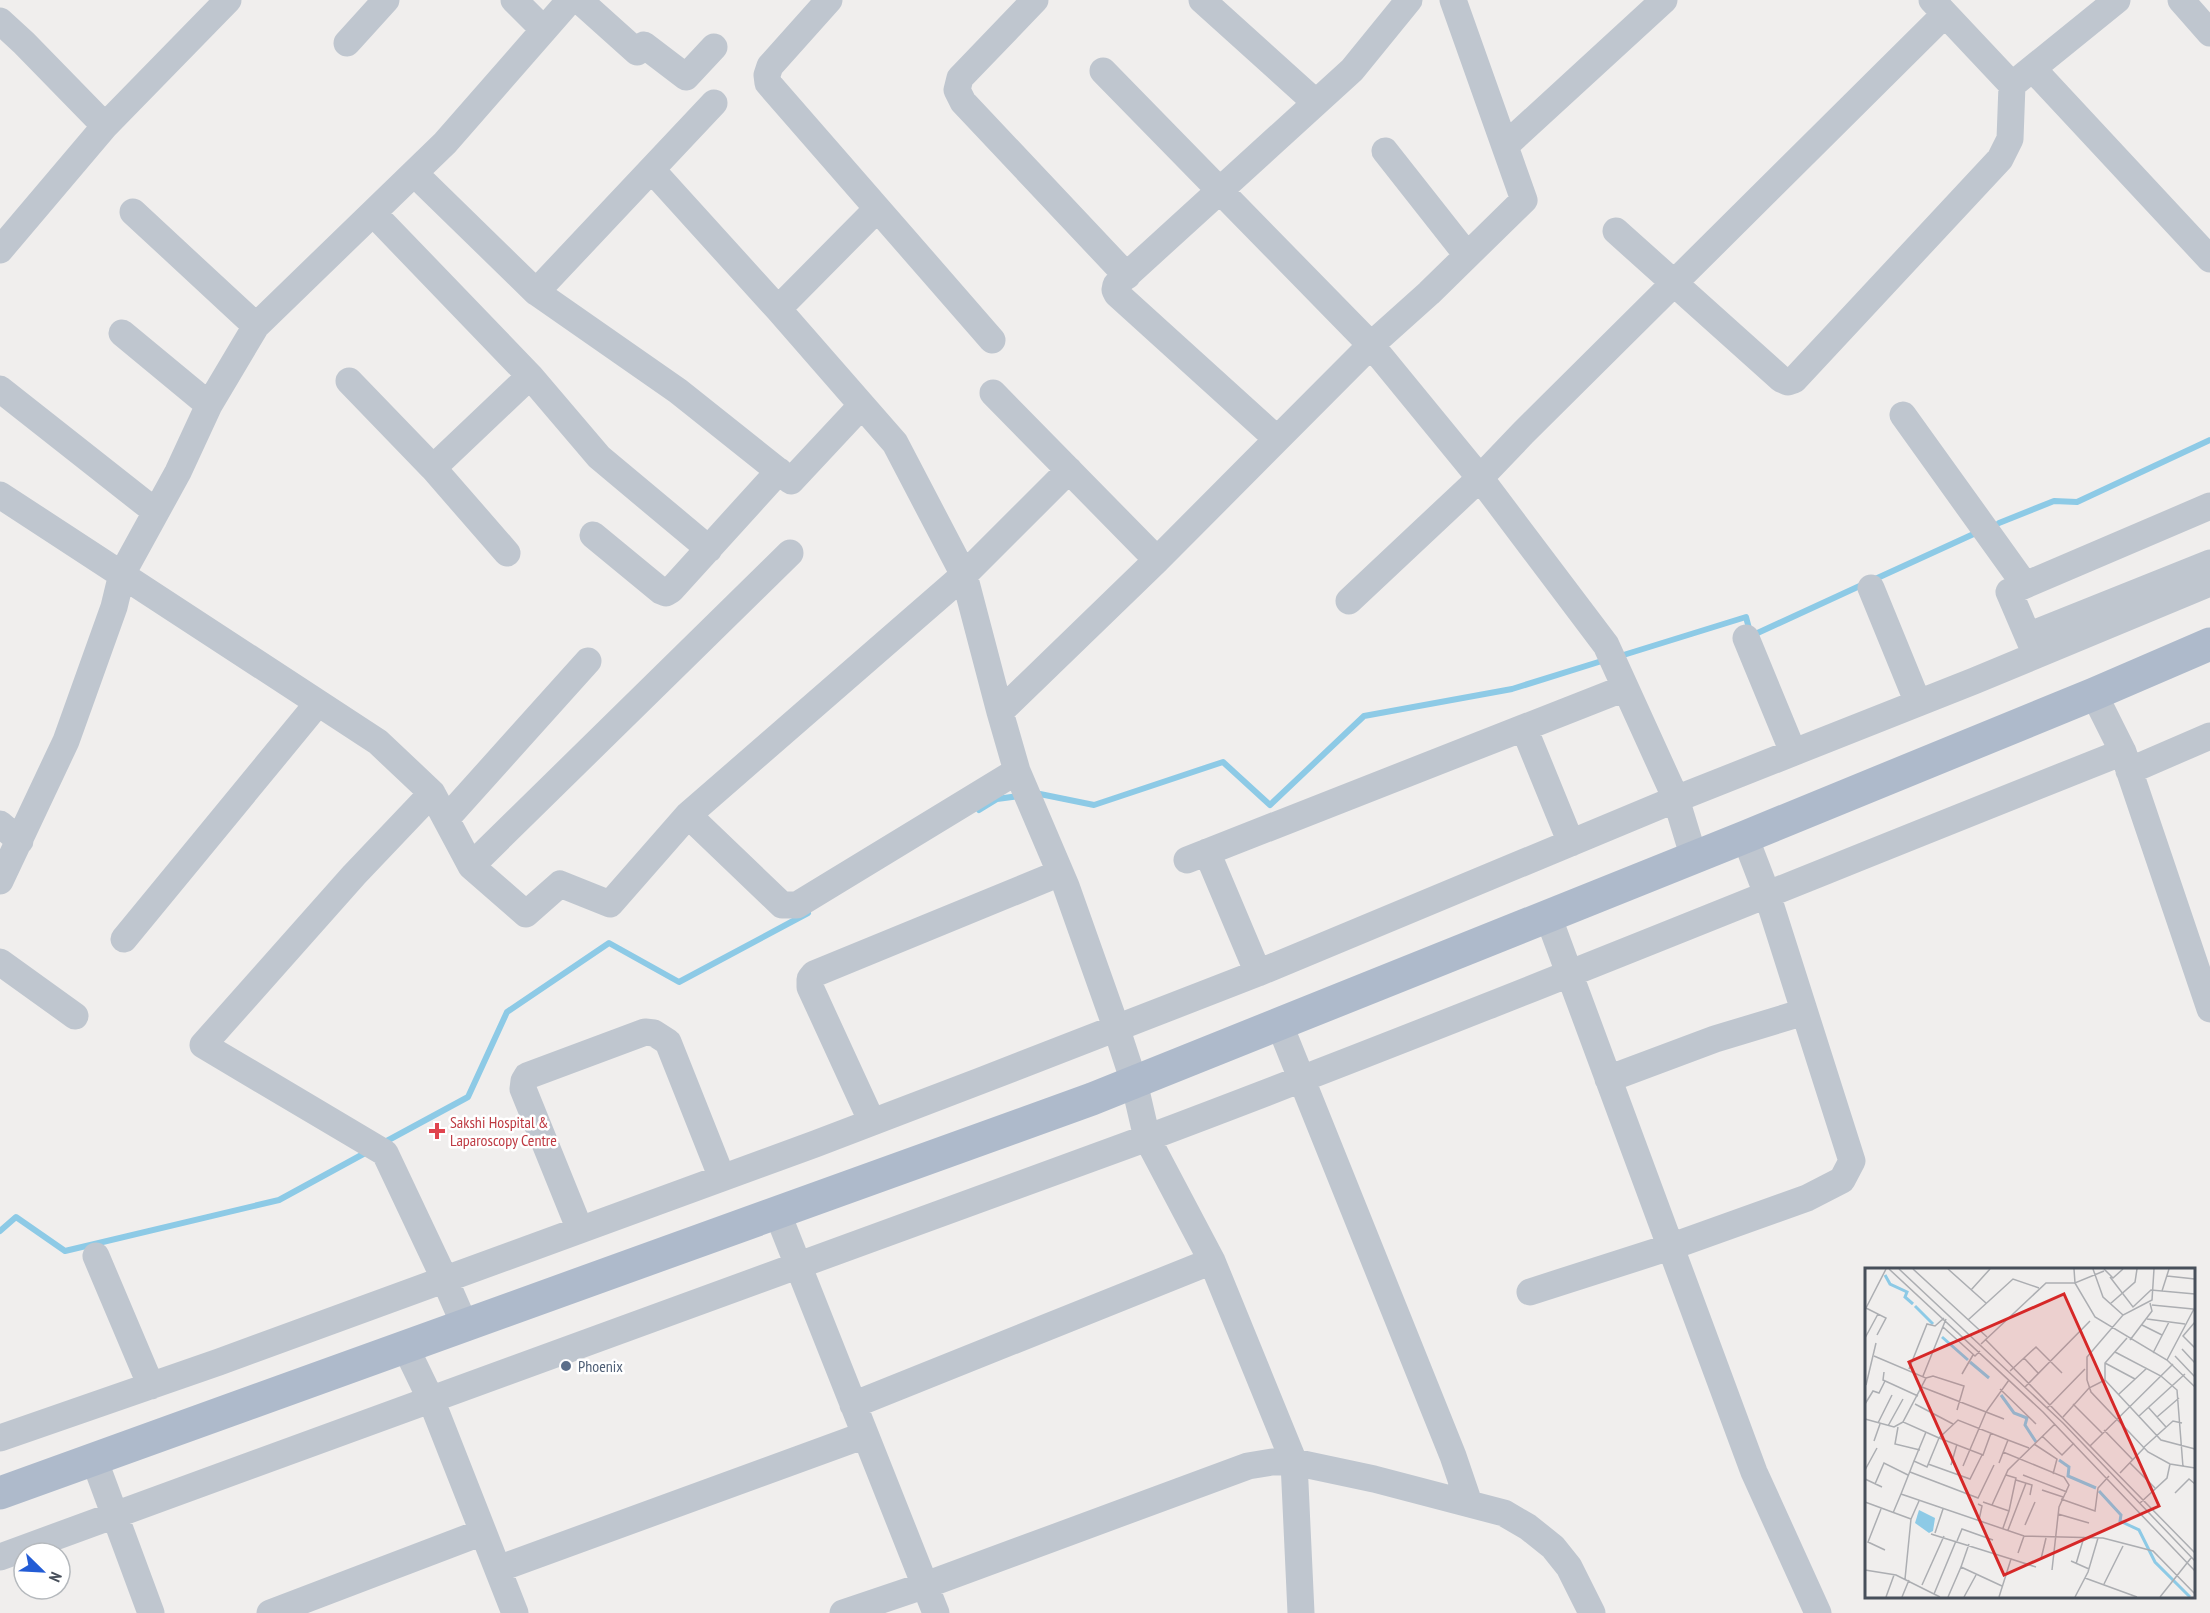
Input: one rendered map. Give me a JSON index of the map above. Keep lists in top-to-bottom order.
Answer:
{
  "places": {
    "health": ["Sakshi Hospital & Laparoscopy Centre"],
    "other": ["Phoenix"]
  },
  "north": "bottom right"
}
